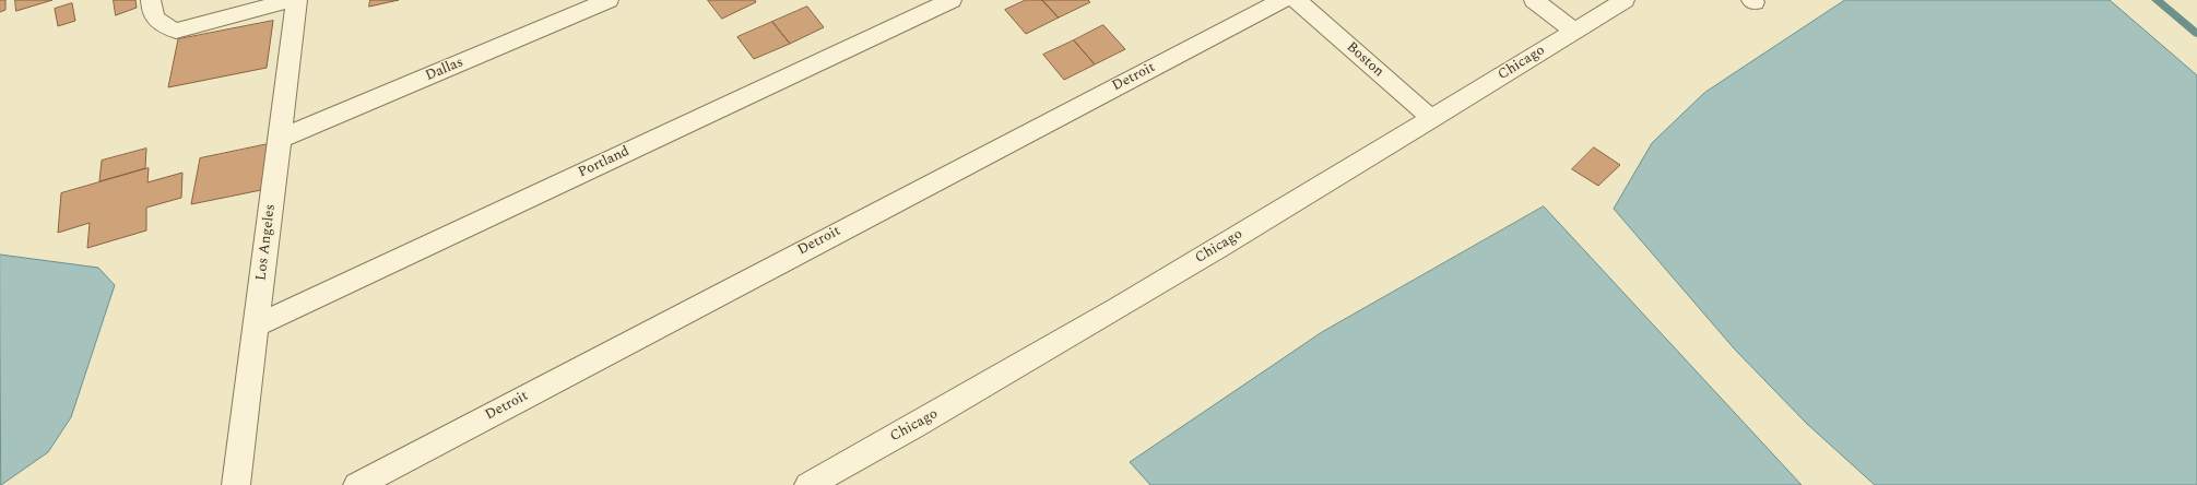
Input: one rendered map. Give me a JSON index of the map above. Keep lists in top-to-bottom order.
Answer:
{
  "streets": {
    "street": [
      "Boston",
      "Chicago",
      "Dallas",
      "Detroit",
      "Portland",
      "Los Angeles"
    ]
  },
  "crossings": [
    ["Boston", "Chicago"],
    ["Dallas", "Los Angeles"],
    ["Portland", "Los Angeles"]
  ]
}
